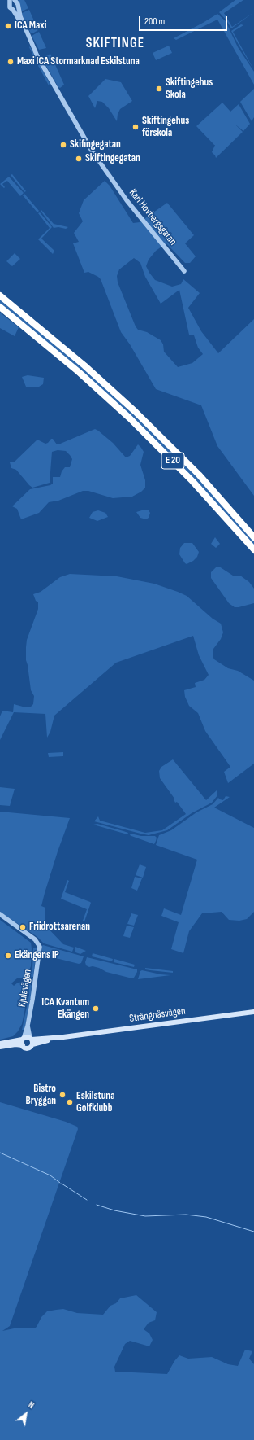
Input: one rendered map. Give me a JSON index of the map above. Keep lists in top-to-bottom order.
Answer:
{
  "streets": {
    "highway": ["E 20"],
    "main road": ["Strängnäsvägen"],
    "street": ["Karl Hovbergsgatan", "Kjulavägen"]
  },
  "crossings": [
    ["Kjulavägen", "Strängnäsvägen"]
  ],
  "districts": ["SKIFTINGE"],
  "places": [
    "ICA Maxi",
    "Maxi ICA Stormarknad Eskilstuna",
    "Skiftingehus Skola",
    "Skiftingehus förskola",
    "Skifingegatan",
    "Skiftingegatan",
    "Friidrottsarenan",
    "Ekängens IP",
    "ICA Kvantum Ekängen",
    "Bistro Bryggan",
    "Eskilstuna Golfklubb"
  ],
  "scale_bar": "200 m",
  "north": "top right"
}
